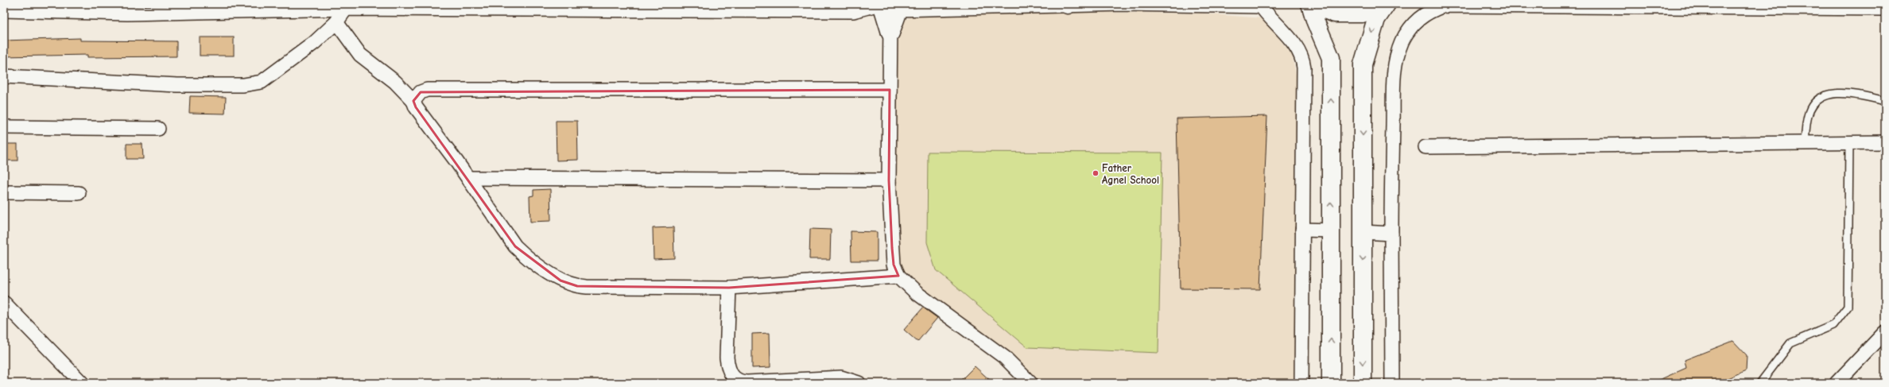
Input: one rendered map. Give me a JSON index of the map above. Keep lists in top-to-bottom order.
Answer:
{
  "places": ["Father Agnel School"]
}
